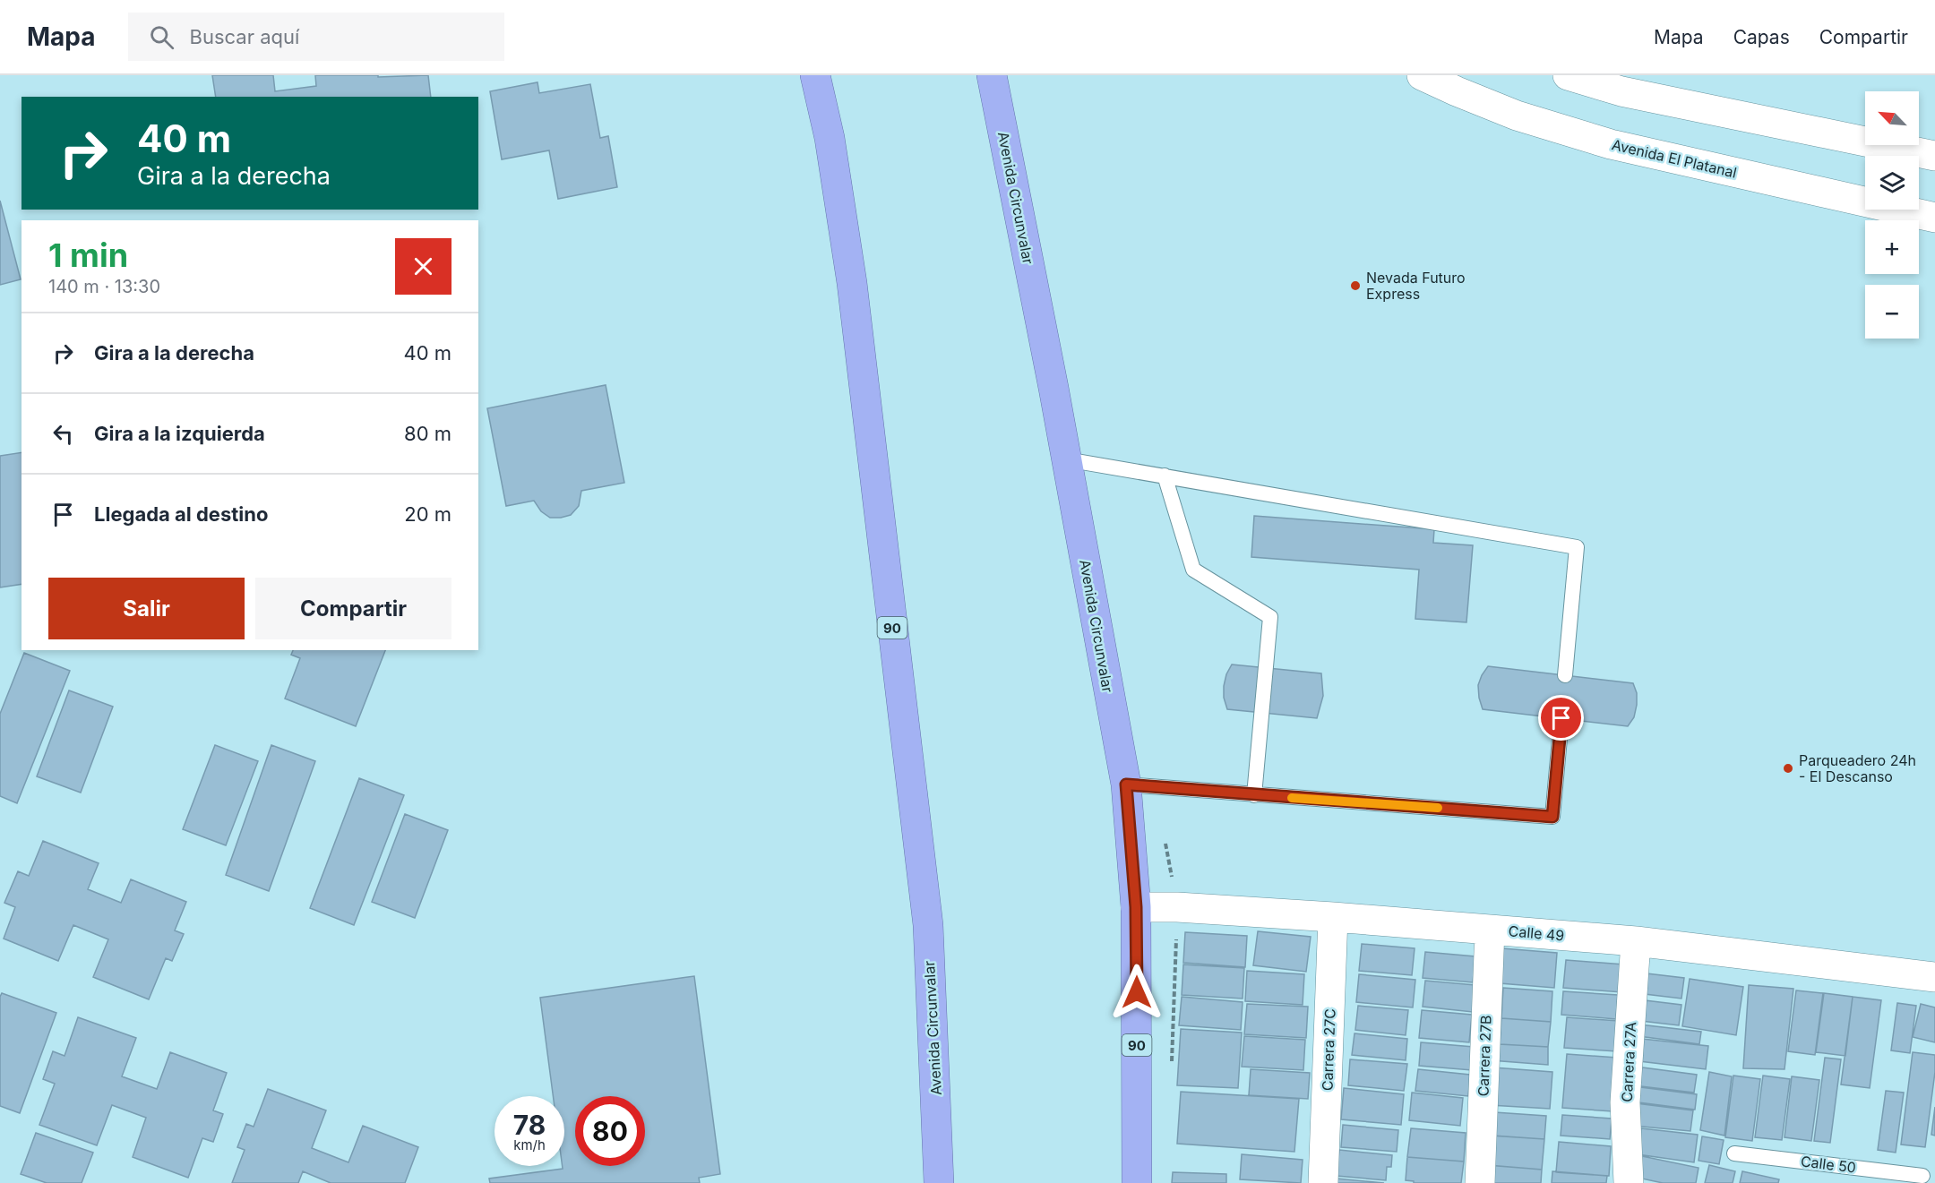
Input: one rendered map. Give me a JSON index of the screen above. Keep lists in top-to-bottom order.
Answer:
{
  "streets": {
    "highway": ["Avenida Circunvalar", "90"],
    "street": [
      "Avenida El Platanal",
      "Calle 49",
      "Carrera 27C",
      "Carrera 27B",
      "Carrera 27A"
    ],
    "lane": ["Calle 50"]
  },
  "crossings": [
    ["Avenida Circunvalar", "Calle 49"],
    ["Calle 49", "Carrera 27C"],
    ["Calle 49", "Carrera 27B"],
    ["Calle 49", "Carrera 27A"]
  ],
  "places": ["Nevada Futuro Express", "Parqueadero 24h - El Descanso"],
  "north": "top left",
  "page": {
    "header": "Mapa",
    "search": "Buscar aquí",
    "nav": ["Mapa", "Capas", "Compartir"],
    "map_buttons": ["+", "−"],
    "turn": ["40 m", "Gira a la derecha"],
    "heading": ["1 min", "140 m · 13:30"],
    "list": [
      {
        "name": "Gira a la derecha",
        "value": "40 m"
      },
      {
        "name": "Gira a la izquierda",
        "value": "80 m"
      },
      {
        "name": "Llegada al destino",
        "value": "20 m"
      }
    ],
    "buttons": ["Salir", "Compartir"],
    "speed": "78 km/h",
    "limit": "80"
  }
}
